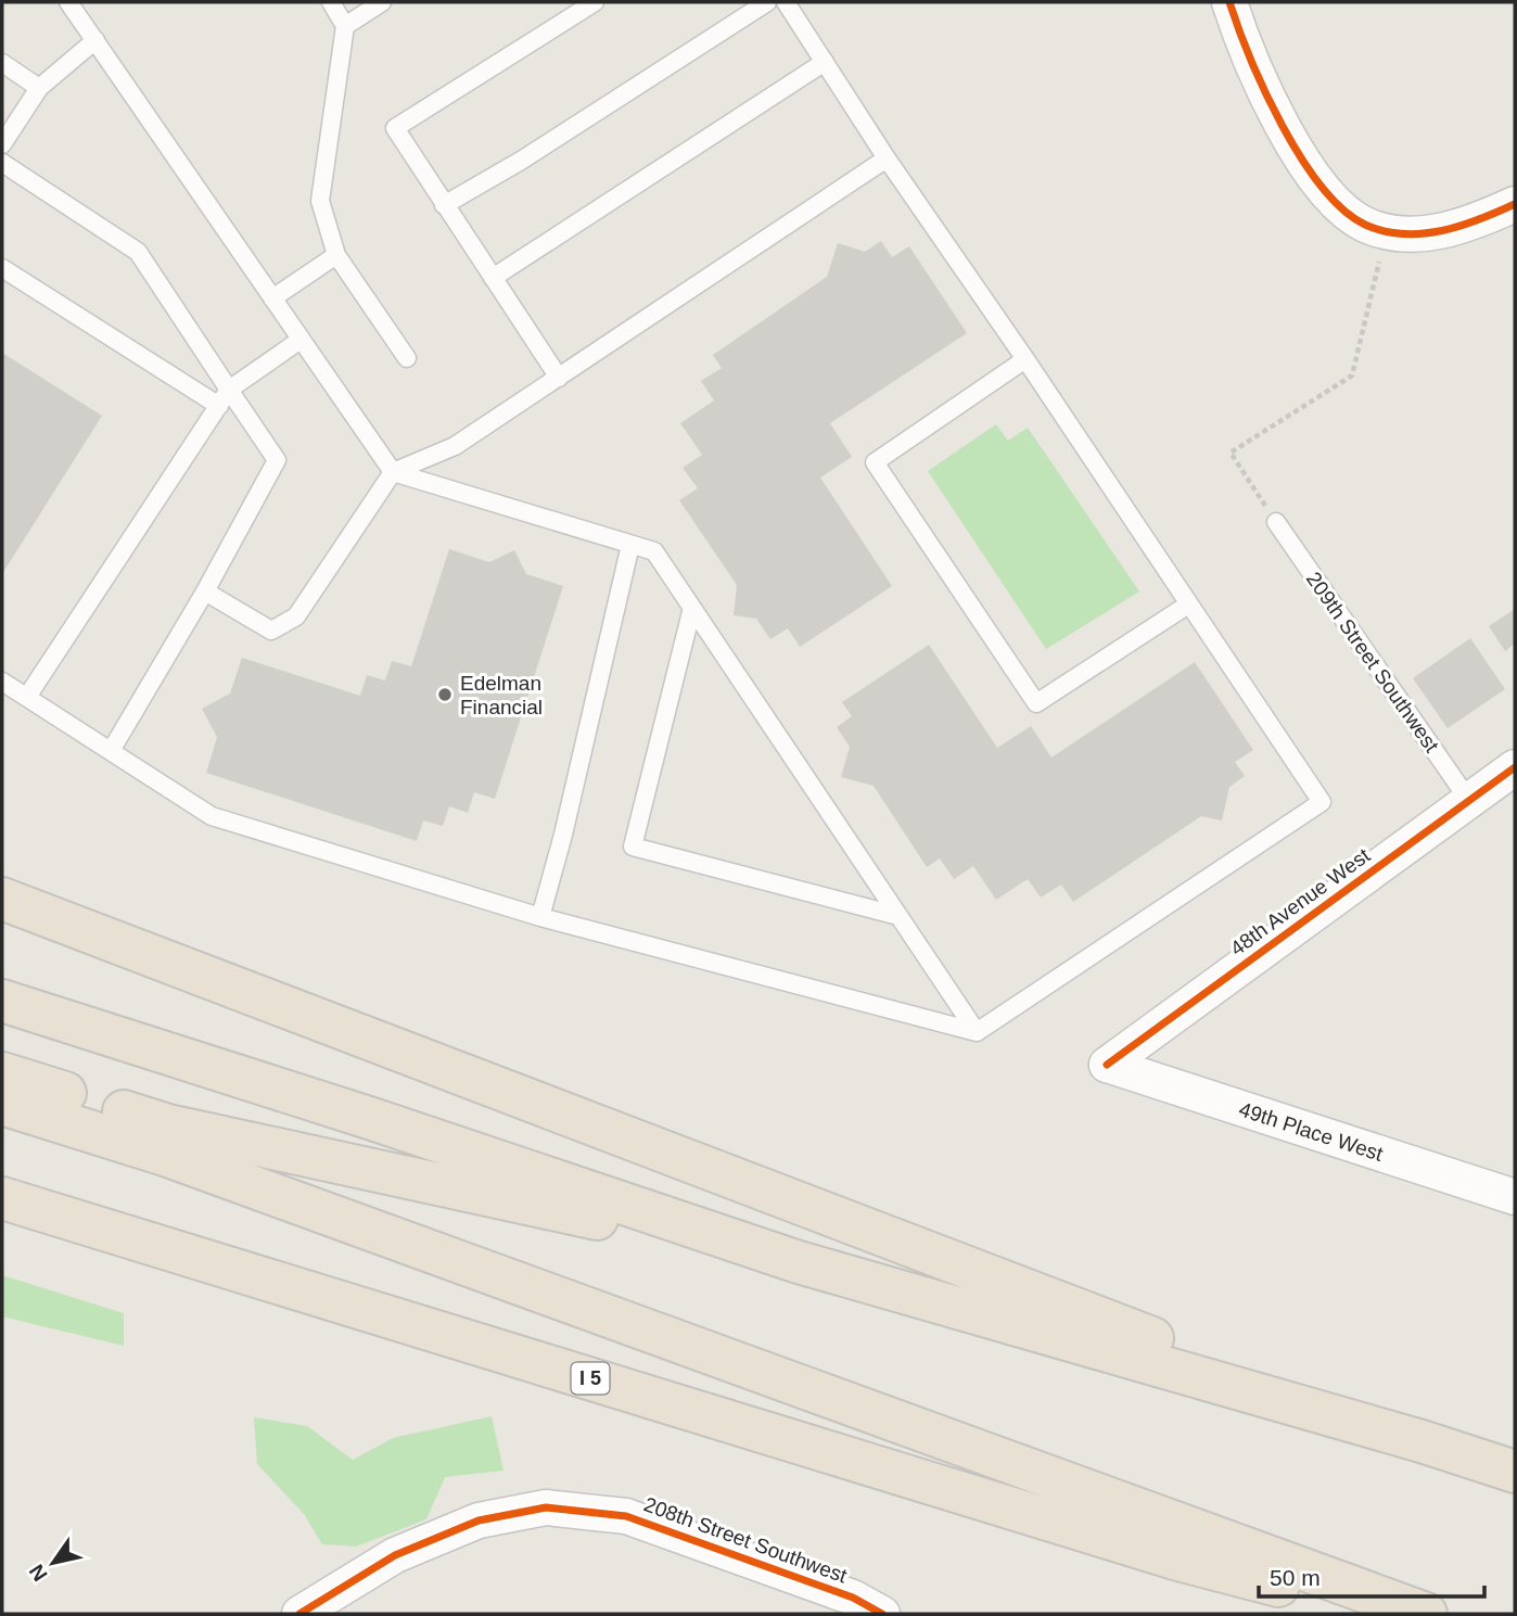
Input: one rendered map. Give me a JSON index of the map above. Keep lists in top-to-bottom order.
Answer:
{
  "streets": {
    "highway": ["I 5"],
    "street": ["48th Avenue West", "49th Place West", "208th Street Southwest"],
    "lane": ["209th Street Southwest"]
  },
  "crossings": [
    ["209th Street Southwest", "48th Avenue West"],
    ["48th Avenue West", "49th Place West"]
  ],
  "places": ["Edelman Financial"],
  "scale_bar": "50 m",
  "north": "bottom left"
}
